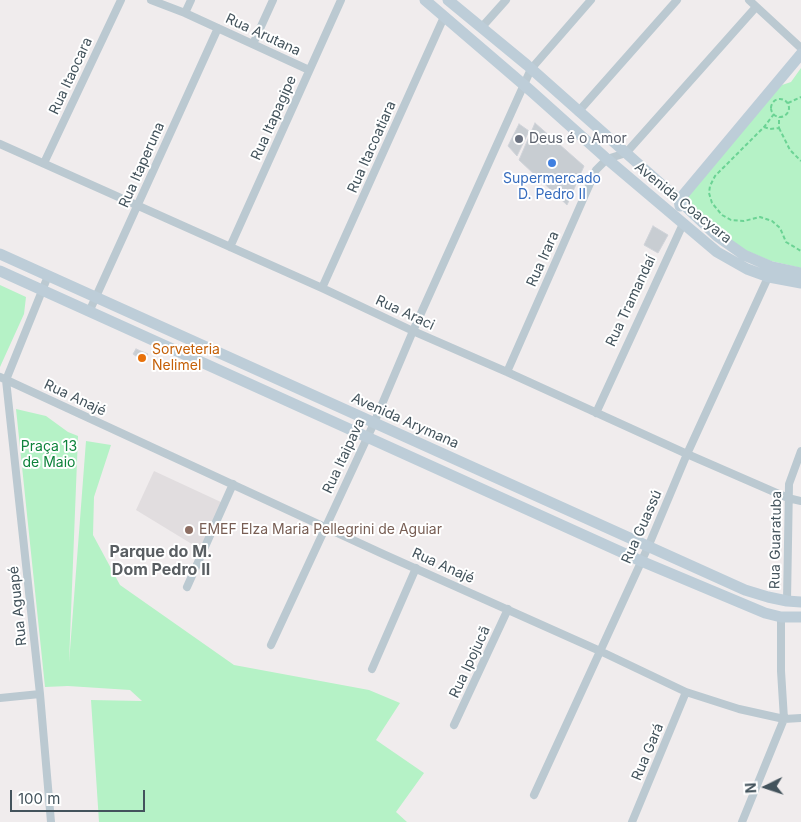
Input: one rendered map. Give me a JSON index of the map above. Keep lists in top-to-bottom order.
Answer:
{
  "streets": {
    "main road": ["Avenida Coacyara", "Avenida Arymana"],
    "street": [
      "Rua Arutana",
      "Rua Itaocara",
      "Rua Itapagipe",
      "Rua Itacoatiara",
      "Rua Itaperuna",
      "Rua Irara",
      "Rua Tramandaí",
      "Rua Araci",
      "Rua Anajé",
      "Rua Itaipava",
      "Rua Guassú",
      "Rua Guaratuba",
      "Rua Aguapé",
      "Rua Ipojucã",
      "Rua Gará"
    ]
  },
  "crossings": [
    ["Rua Arutana", "Rua Itapagipe"],
    ["Rua Arutana", "Rua Itaperuna"],
    ["Rua Itaocara", "Rua Araci"],
    ["Rua Itapagipe", "Rua Araci"],
    ["Rua Itacoatiara", "Avenida Coacyara"],
    ["Rua Itacoatiara", "Rua Araci"],
    ["Rua Itaperuna", "Rua Araci"],
    ["Rua Itaperuna", "Avenida Arymana"],
    ["Avenida Coacyara", "Rua Irara"],
    ["Avenida Coacyara", "Rua Tramandaí"],
    ["Avenida Coacyara", "Rua Itaipava"],
    ["Avenida Coacyara", "Rua Guassú"],
    ["Rua Irara", "Rua Araci"],
    ["Rua Tramandaí", "Rua Araci"],
    ["Rua Araci", "Rua Itaipava"],
    ["Rua Araci", "Rua Guassú"],
    ["Rua Araci", "Rua Guaratuba"],
    ["Rua Anajé", "Rua Itaipava"],
    ["Rua Anajé", "Rua Guassú"],
    ["Rua Anajé", "Rua Aguapé"],
    ["Rua Anajé", "Rua Ipojucã"],
    ["Rua Anajé", "Rua Gará"],
    ["Avenida Arymana", "Rua Itaipava"],
    ["Avenida Arymana", "Rua Guassú"],
    ["Avenida Arymana", "Rua Guaratuba"],
    ["Avenida Arymana", "Rua Aguapé"]
  ],
  "districts": ["Parque do M. Dom Pedro II"],
  "parks": ["Praça 13 de Maio"],
  "places": [
    "Deus é o Amor",
    "Supermercado D. Pedro II",
    "Sorveteria Nelimel",
    "EMEF Elza Maria Pellegrini de Aguiar"
  ],
  "scale_bar": "100 m",
  "north": "left"
}
